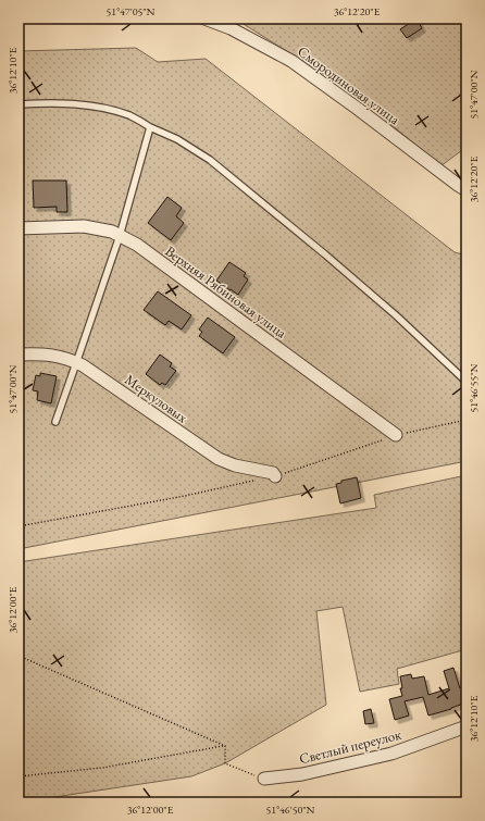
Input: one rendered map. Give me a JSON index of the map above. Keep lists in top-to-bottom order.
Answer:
{
  "streets": {
    "street": [
      "Смородиновая улица",
      "Верхняя Рябиновая улица",
      "Меркуловых",
      "Светлый переулок"
    ]
  },
  "coordinates": [
    "51°47'05\"N",
    "36°12'20\"E",
    "36°12'10\"E",
    "51°47'00\"N",
    "51°46'55\"N",
    "36°12'00\"E",
    "51°46'50\"N"
  ]
}
